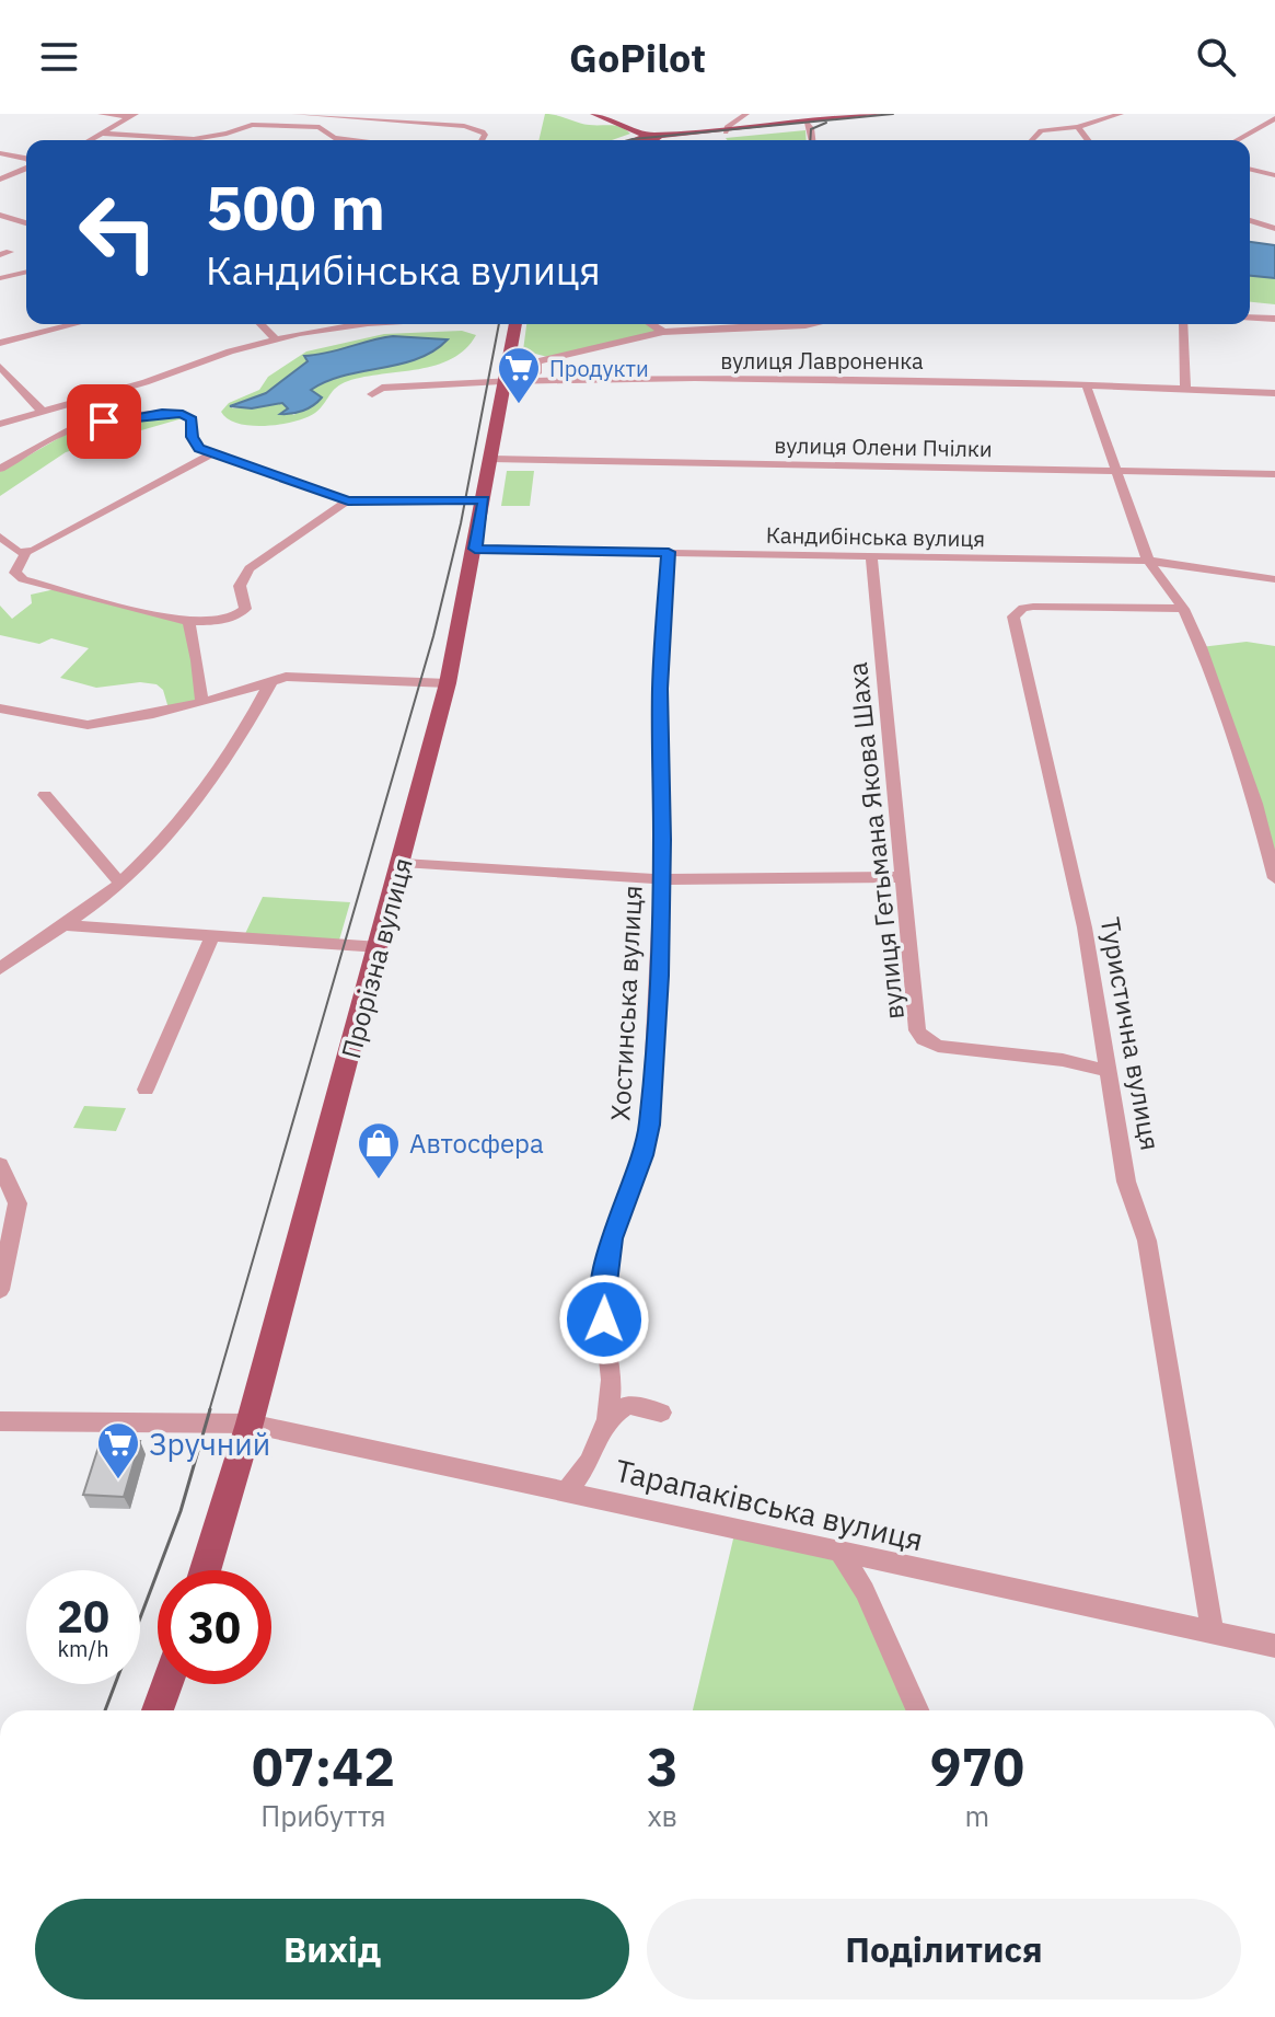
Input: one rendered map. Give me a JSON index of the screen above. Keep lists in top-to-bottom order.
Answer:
{
  "streets": {
    "main road": ["Прорізна вулиця"],
    "street": [
      "вулиця Лавроненка",
      "вулиця Олени Пчілки",
      "Кандибінська вулиця",
      "вулиця Гетьмана Якова Шаха",
      "Хостинська вулиця",
      "Туристична вулиця",
      "Тарапаківська вулиця"
    ]
  },
  "crossings": [
    ["вулиця Лавроненка", "Прорізна вулиця"],
    ["вулиця Олени Пчілки", "Прорізна вулиця"],
    ["Кандибінська вулиця", "вулиця Гетьмана Якова Шаха"],
    ["Кандибінська вулиця", "Прорізна вулиця"],
    ["Кандибінська вулиця", "Хостинська вулиця"],
    ["вулиця Гетьмана Якова Шаха", "Туристична вулиця"],
    ["Прорізна вулиця", "Тарапаківська вулиця"],
    ["Хостинська вулиця", "Тарапаківська вулиця"],
    ["Туристична вулиця", "Тарапаківська вулиця"]
  ],
  "places": {
    "supermarket": ["Продукти", "Зручний"],
    "shop": ["Автосфера"]
  },
  "page": {
    "header": "GoPilot",
    "turn": ["500 m", "Кандибінська вулиця"],
    "speed": "20 km/h",
    "limit": "30",
    "eta": [
      "07:42",
      "Прибуття",
      "3",
      "хв",
      "970",
      "m"
    ],
    "buttons": ["Вихід", "Поділитися"]
  }
}
